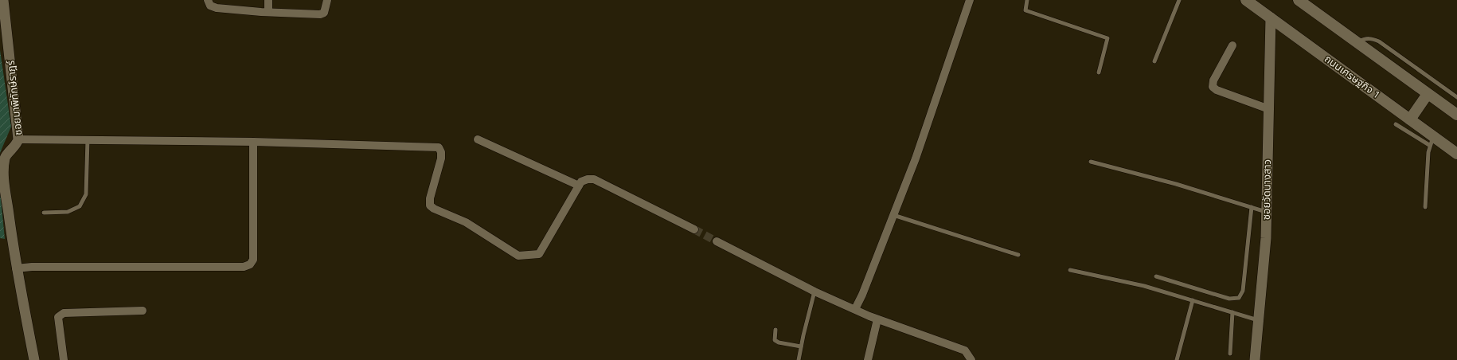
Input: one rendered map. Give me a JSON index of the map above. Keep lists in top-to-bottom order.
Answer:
{
  "streets": {
    "main road": ["ถนนเศรษฐกิจ 1"],
    "street": ["ซอยมาพิทักษ์ราฎร์", "ซอยวัดนางสาว"]
  },
  "crossings": [
    ["ถนนเศรษฐกิจ 1", "ซอยวัดนางสาว"]
  ]
}
